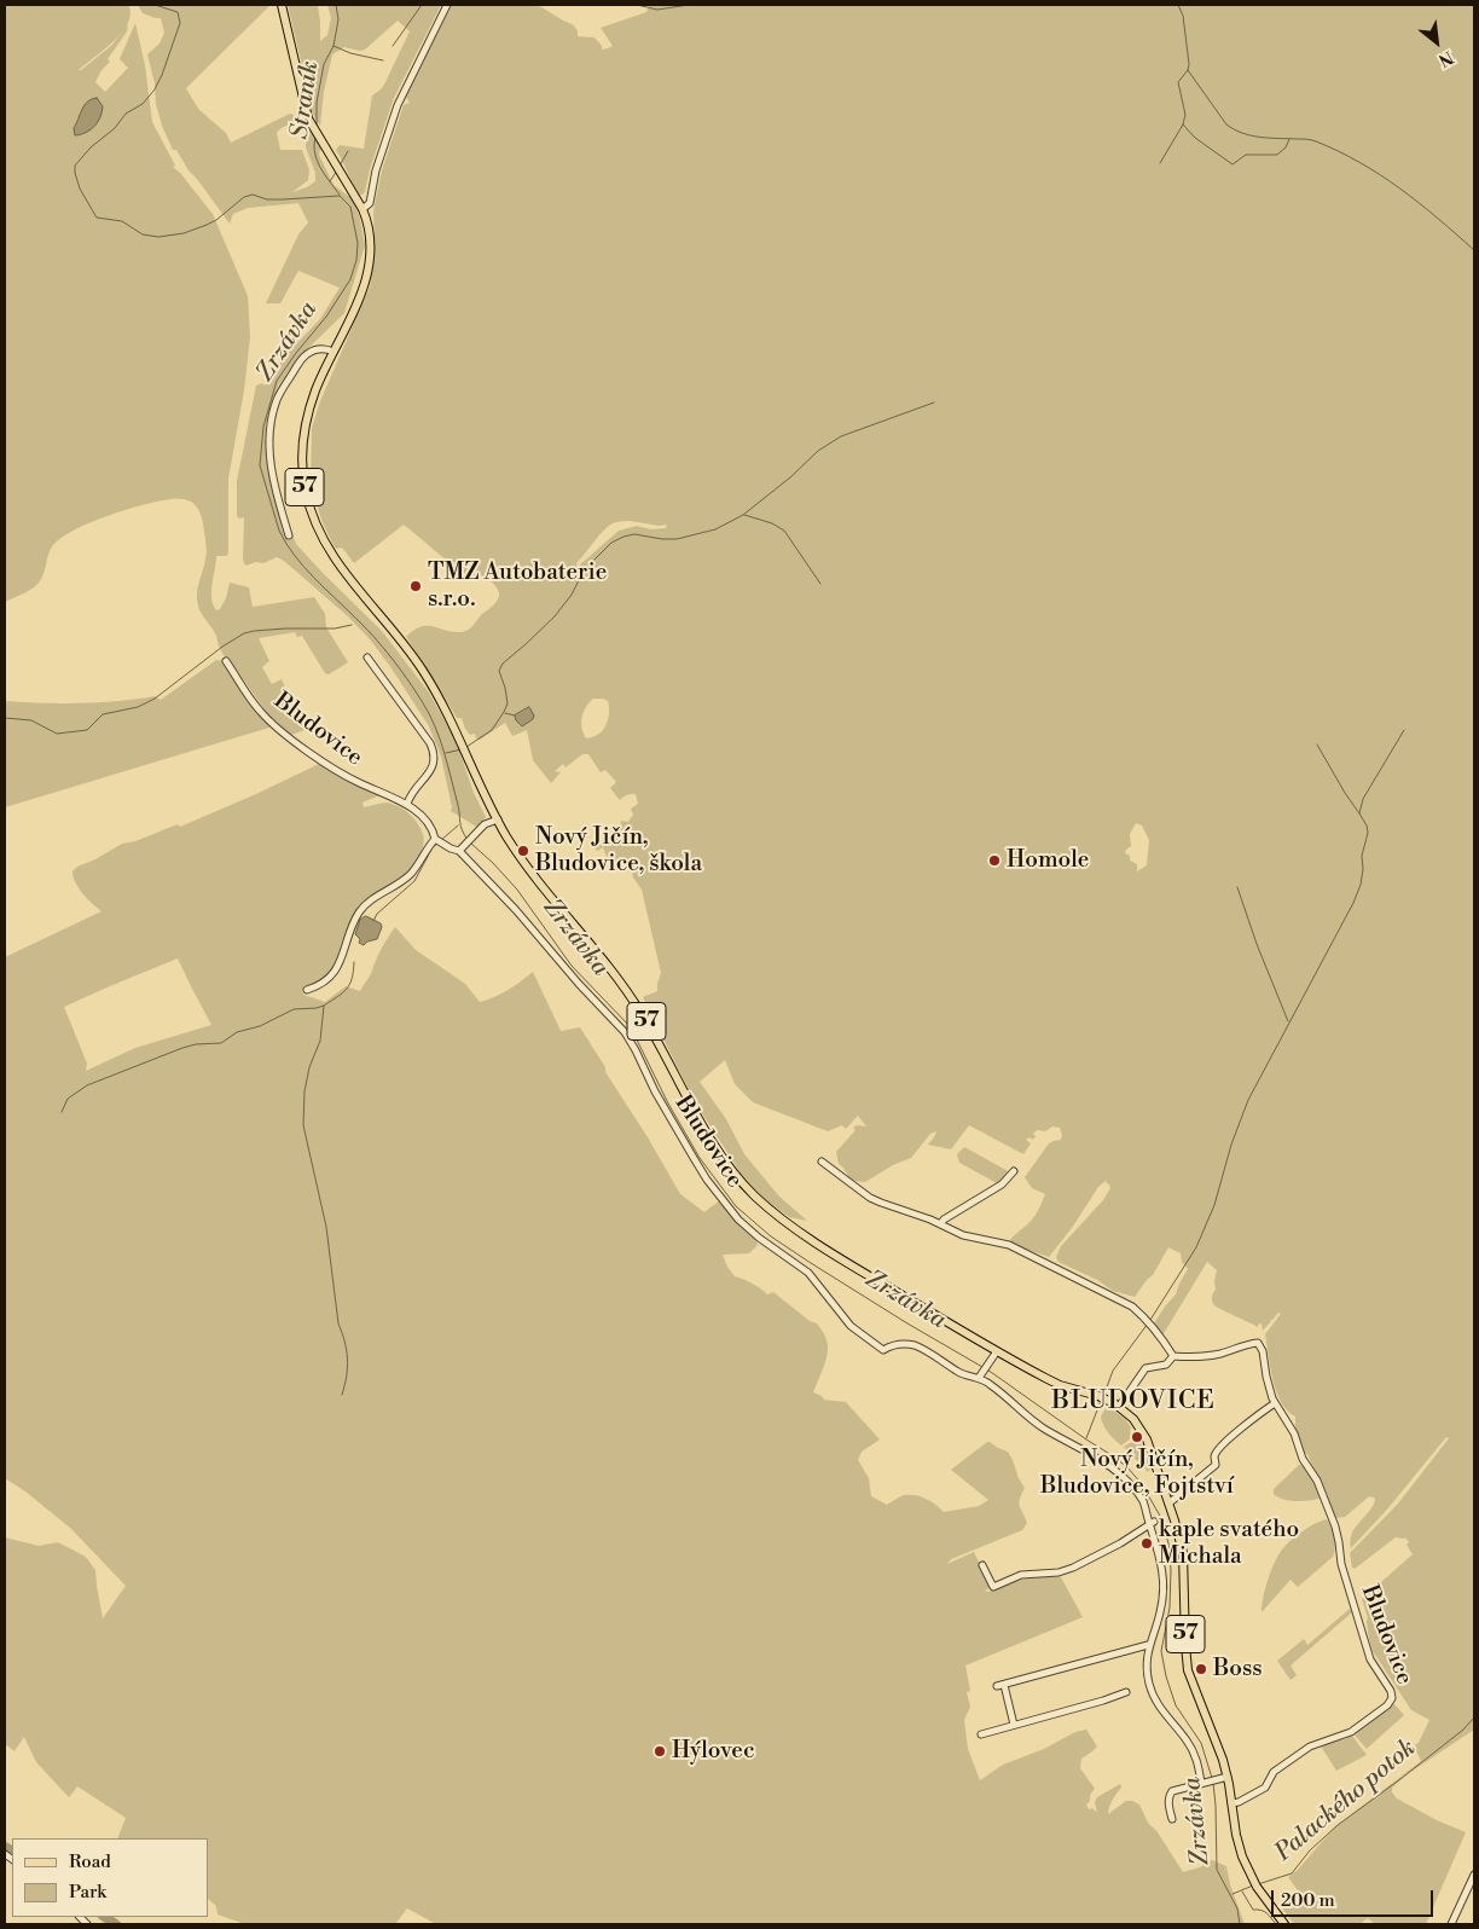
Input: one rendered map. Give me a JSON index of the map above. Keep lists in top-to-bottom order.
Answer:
{
  "streets": {
    "main road": ["57"],
    "street": ["Bludovice"]
  },
  "crossings": [
    ["57", "Bludovice"]
  ],
  "districts": ["BLUDOVICE"],
  "water": ["Straník", "Zrzávka", "Palackého potok"],
  "places": [
    "TMZ Autobaterie s.r.o.",
    "Nový Jičín, Bludovice, škola",
    "Homole",
    "Nový Jičín, Bludovice, Fojtství",
    "kaple svatého Michala",
    "Boss",
    "Hýlovec"
  ],
  "legend": ["Road", "Park"],
  "scale_bar": "200 m",
  "north": "bottom right"
}
